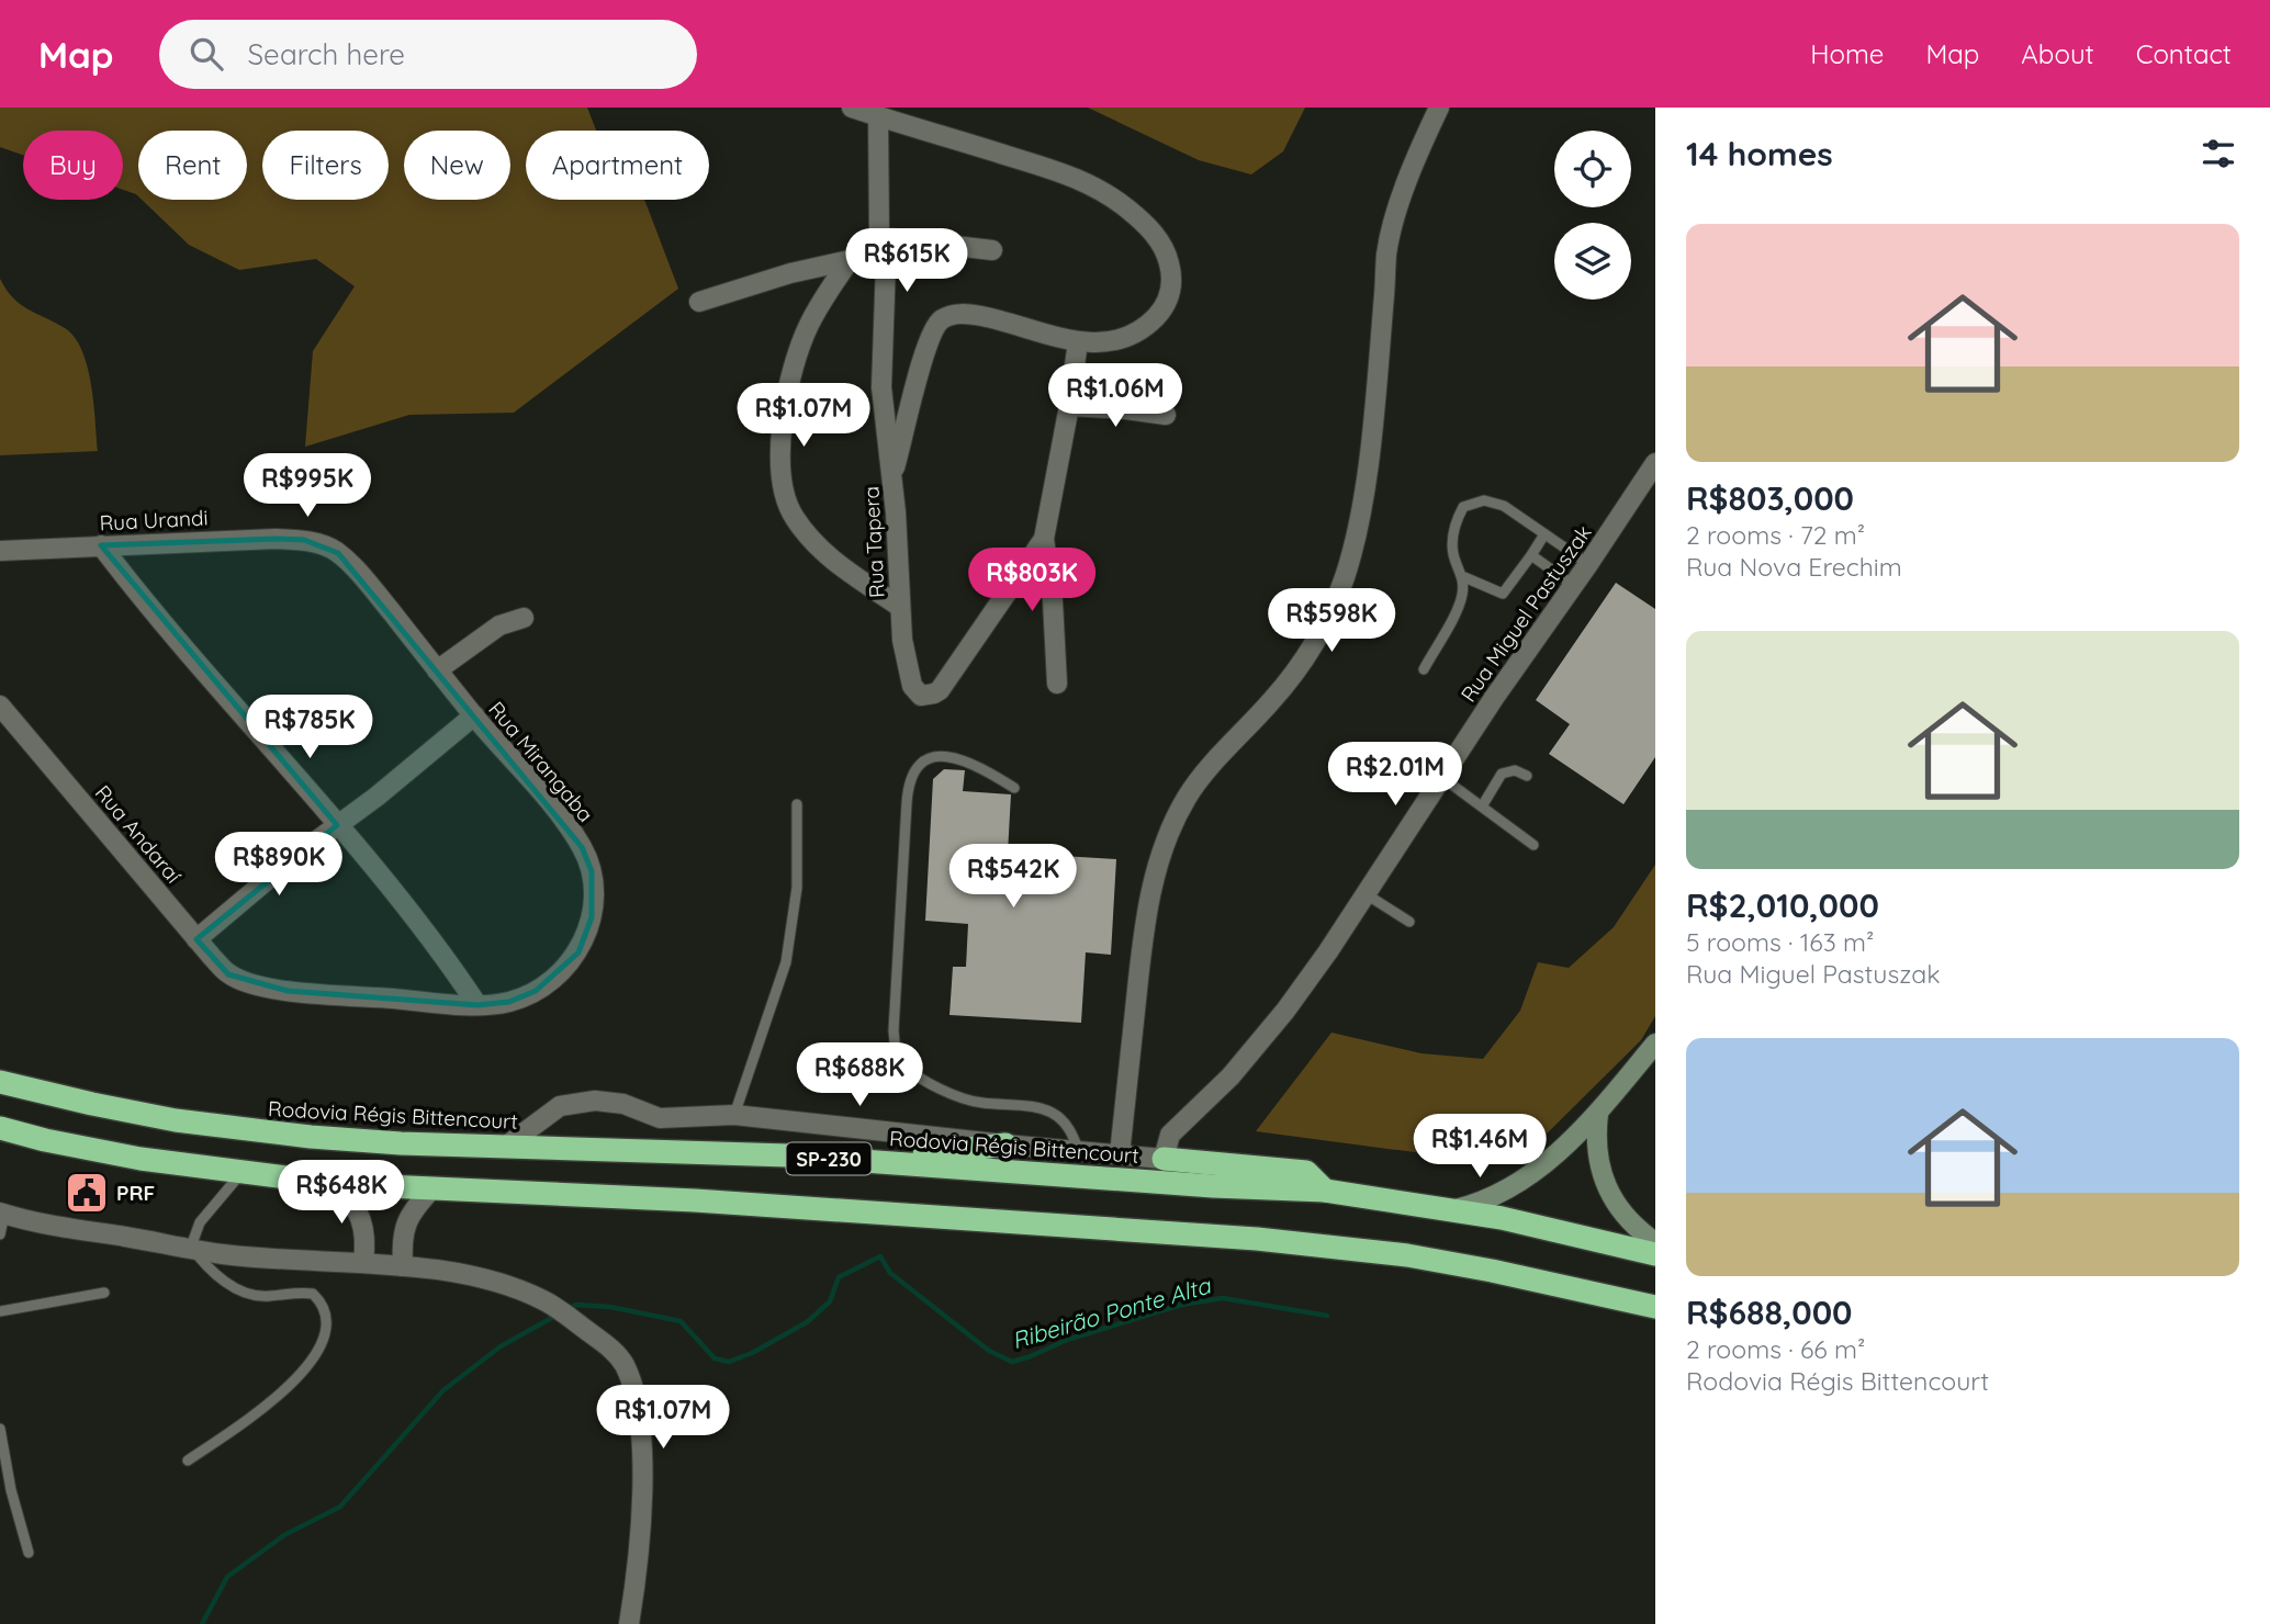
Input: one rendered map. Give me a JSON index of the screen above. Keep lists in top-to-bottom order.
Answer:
{
  "streets": {
    "highway": ["Rodovia Régis Bittencourt", "SP-230"],
    "street": [
      "Rua Urandi",
      "Rua Tapera",
      "Rua Miguel Pastuszak",
      "Rua Mirangaba",
      "Rua Andaraí"
    ]
  },
  "crossings": [
    ["Rua Urandi", "Rua Mirangaba"],
    ["Rua Mirangaba", "Rua Andaraí"]
  ],
  "water": ["Ribeirão Ponte Alta"],
  "places": {
    "public building": ["PRF"]
  },
  "page": {
    "header": "Map",
    "search": "Search here",
    "nav": [
      "Home",
      "Map",
      "About",
      "Contact"
    ],
    "heading": "14 homes",
    "chip": [
      "Buy",
      "Rent",
      "Filters",
      "New",
      "Apartment"
    ],
    "list": [
      {
        "name": "R$803,000",
        "note": "2 rooms · 72 m² · Rua Nova Erechim"
      },
      {
        "name": "R$2,010,000",
        "note": "5 rooms · 163 m² · Rua Miguel Pastuszak"
      },
      {
        "name": "R$688,000",
        "note": "2 rooms · 66 m² · Rodovia Régis Bittencourt"
      }
    ],
    "price": [
      "R$615K",
      "R$1.06M",
      "R$1.07M",
      "R$995K",
      "R$803K",
      "R$598K",
      "R$785K",
      "R$2.01M",
      "R$890K",
      "R$542K",
      "R$688K",
      "R$1.46M",
      "R$648K",
      "R$1.07M"
    ]
  }
}
